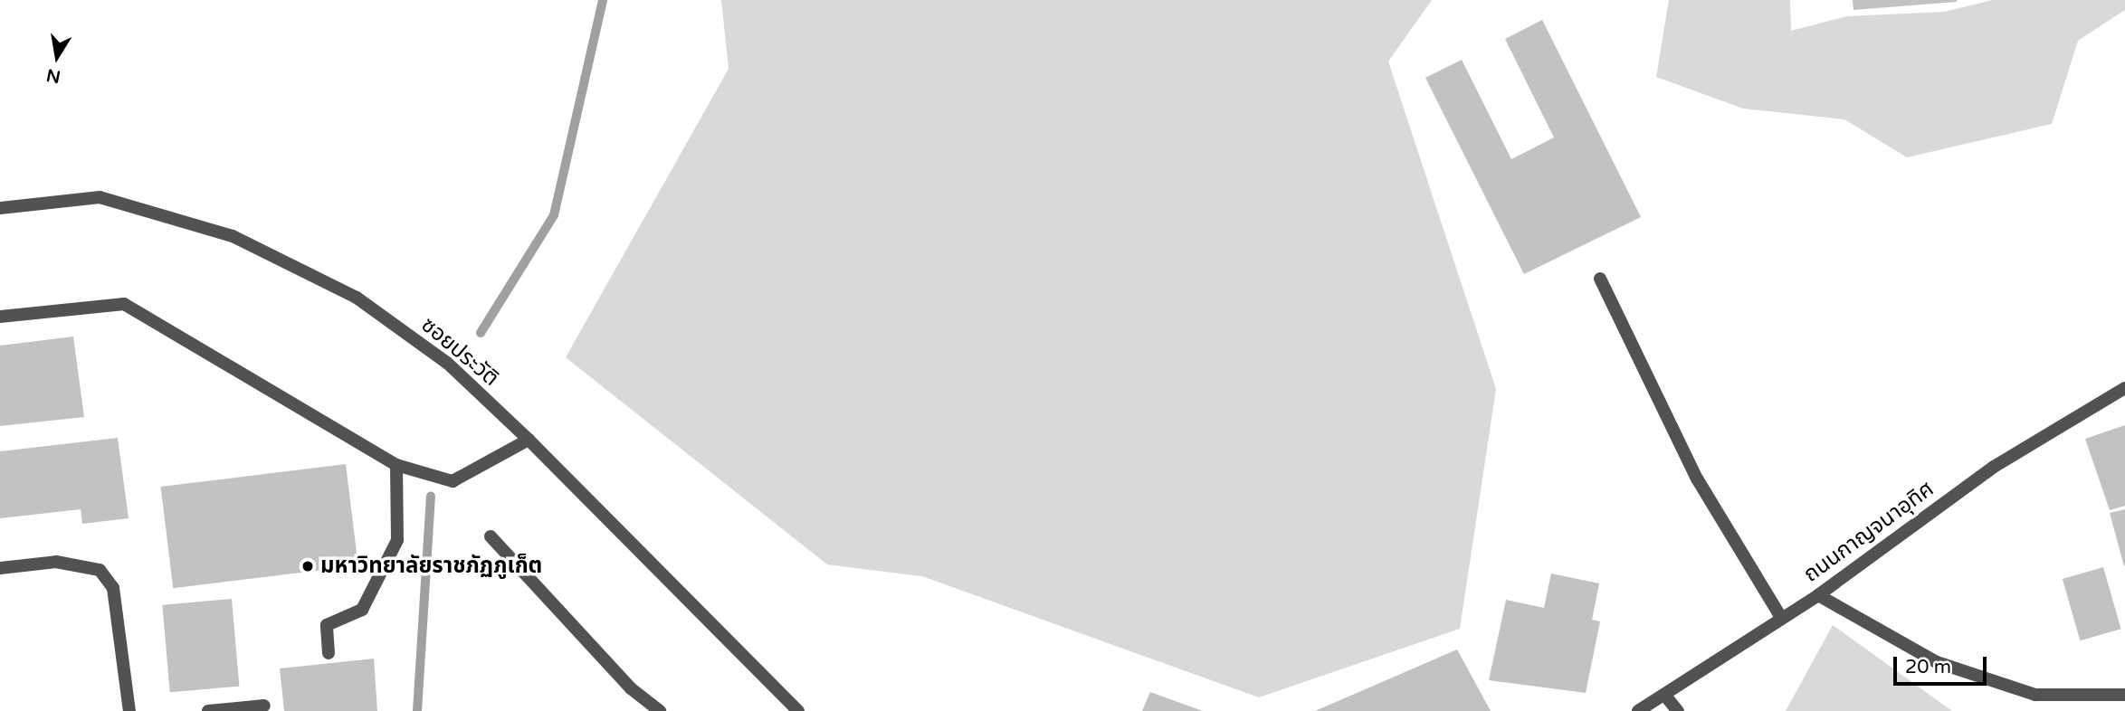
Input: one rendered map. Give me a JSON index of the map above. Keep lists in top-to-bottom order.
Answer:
{
  "streets": {
    "street": ["ซอยประวัติ", "ถนนกาญจนาอุทิศ"]
  },
  "places": ["มหาวิทยาลัยราชภัฏภูเก็ต"],
  "scale_bar": "20 m",
  "north": "bottom"
}
